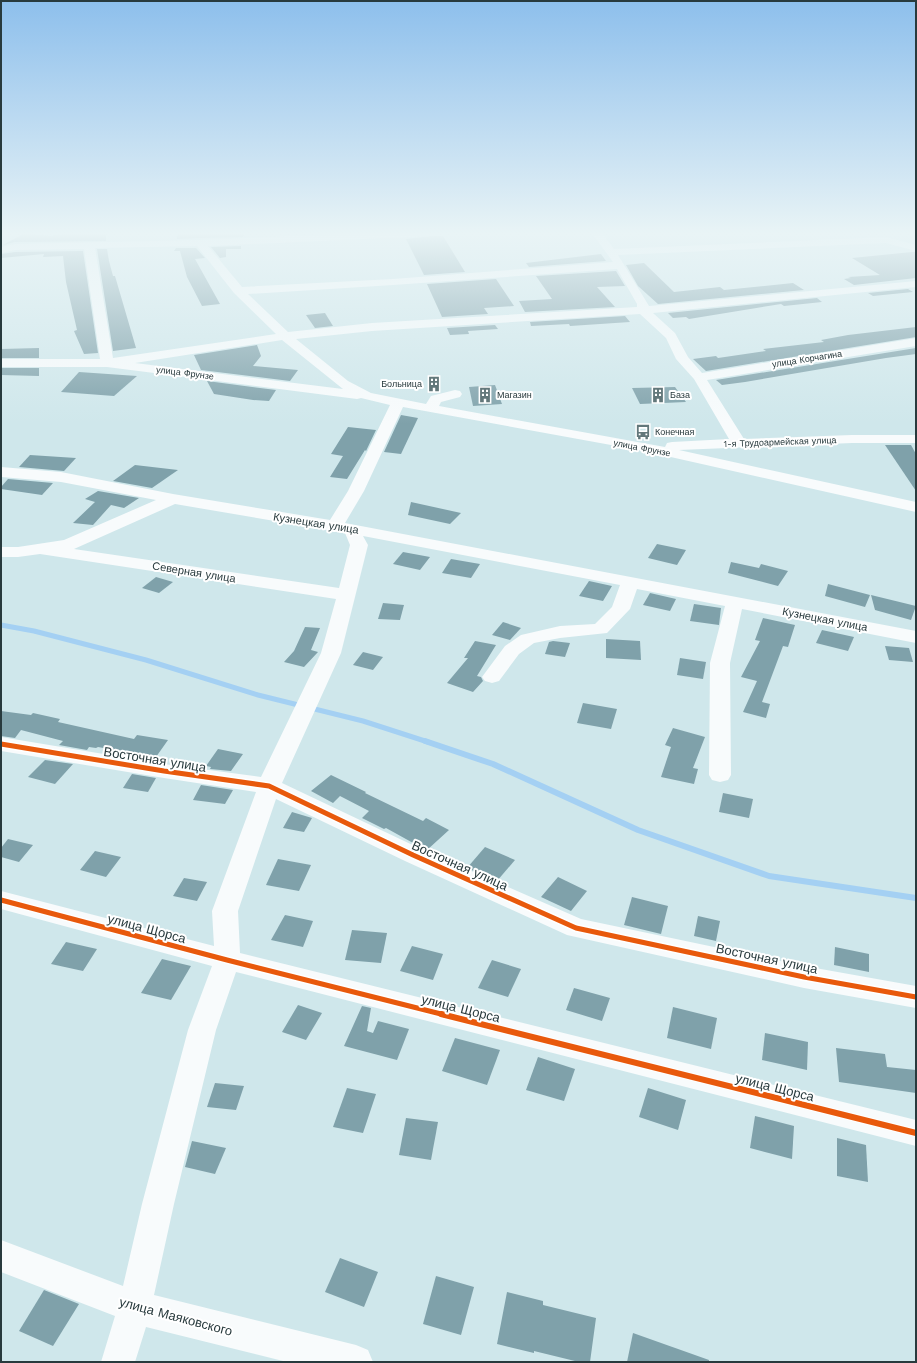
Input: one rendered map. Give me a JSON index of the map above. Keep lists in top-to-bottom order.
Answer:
{
  "streets": {
    "street": [
      "улица Корчагина",
      "улица Фрунзе",
      "1-я Трудоармейская улица",
      "Кузнецкая улица",
      "Северная улица",
      "Восточная улица",
      "улица Щорса",
      "улица Маяковского"
    ]
  },
  "crossings": [
    ["улица Фрунзе", "1-я Трудоармейская улица"],
    ["Кузнецкая улица", "Северная улица"]
  ],
  "places": {
    "building": ["Больница", "Магазин", "База"],
    "bus stop": ["Конечная"]
  }
}
